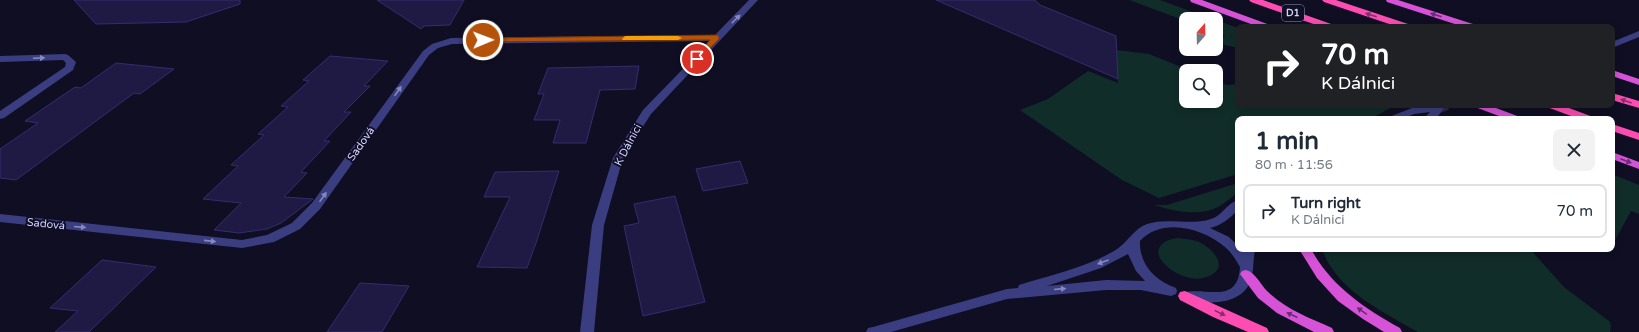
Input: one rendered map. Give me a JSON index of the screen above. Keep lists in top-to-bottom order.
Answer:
{
  "streets": {
    "highway": ["D1"],
    "street": ["Sadová", "K Dálnici"]
  },
  "crossings": [
    ["Sadová", "K Dálnici"]
  ],
  "one_way": ["Sadová"],
  "north": "top",
  "page": {
    "turn": ["70 m", "K Dálnici"],
    "heading": ["1 min", "80 m · 11:56"],
    "list": [
      {
        "name": "Turn right",
        "note": "K Dálnici",
        "value": "70 m"
      }
    ]
  }
}
